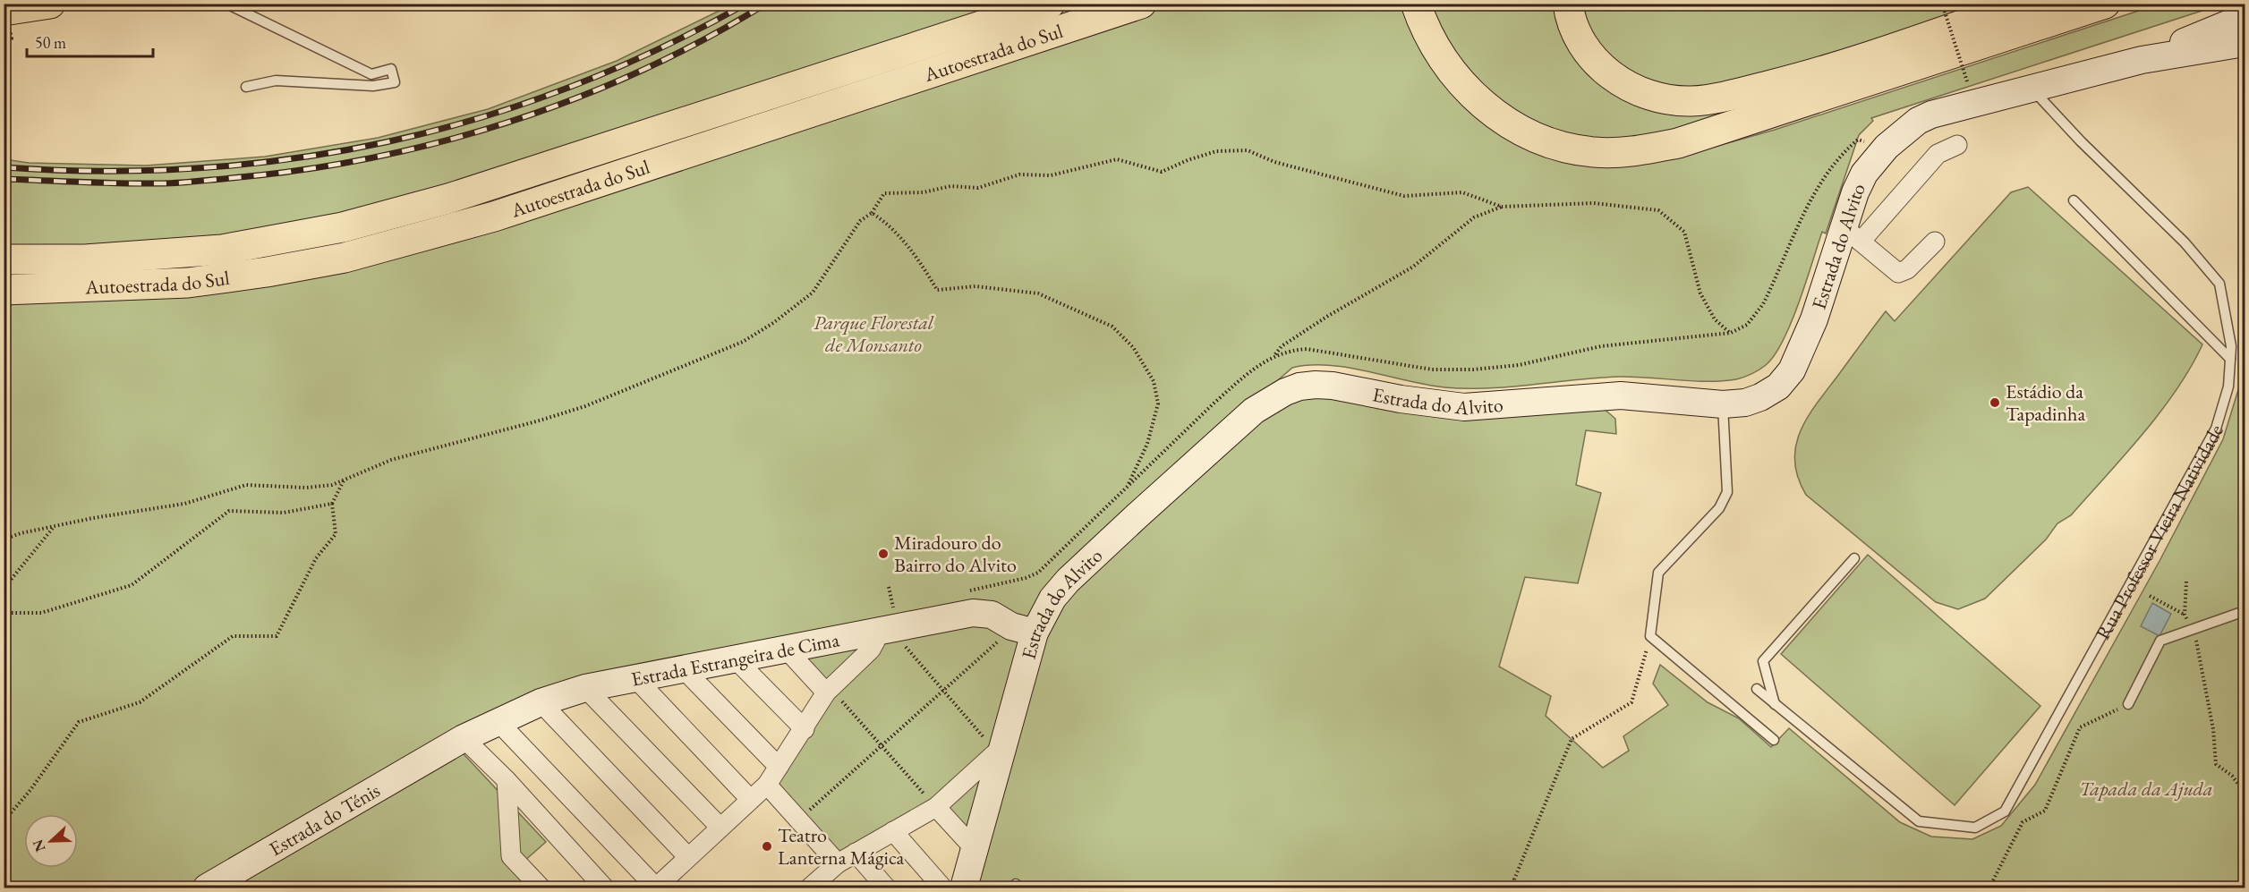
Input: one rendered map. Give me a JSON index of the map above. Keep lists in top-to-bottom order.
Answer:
{
  "streets": {
    "highway": ["Autoestrada do Sul"],
    "street": ["Estrada do Alvito", "Estrada Estrangeira de Cima", "Estrada do Ténis"],
    "lane": ["Rua Professor Vieira Natividade"]
  },
  "crossings": [
    ["Estrada do Alvito", "Rua Professor Vieira Natividade"],
    ["Estrada do Alvito", "Estrada Estrangeira de Cima"],
    ["Estrada Estrangeira de Cima", "Estrada do Ténis"]
  ],
  "parks": ["Parque Florestal de Monsanto", "Tapada da Ajuda"],
  "places": ["Estádio da Tapadinha", "Miradouro do Bairro do Alvito", "Teatro Lanterna Mágica"],
  "scale_bar": "50 m",
  "north": "left"
}
